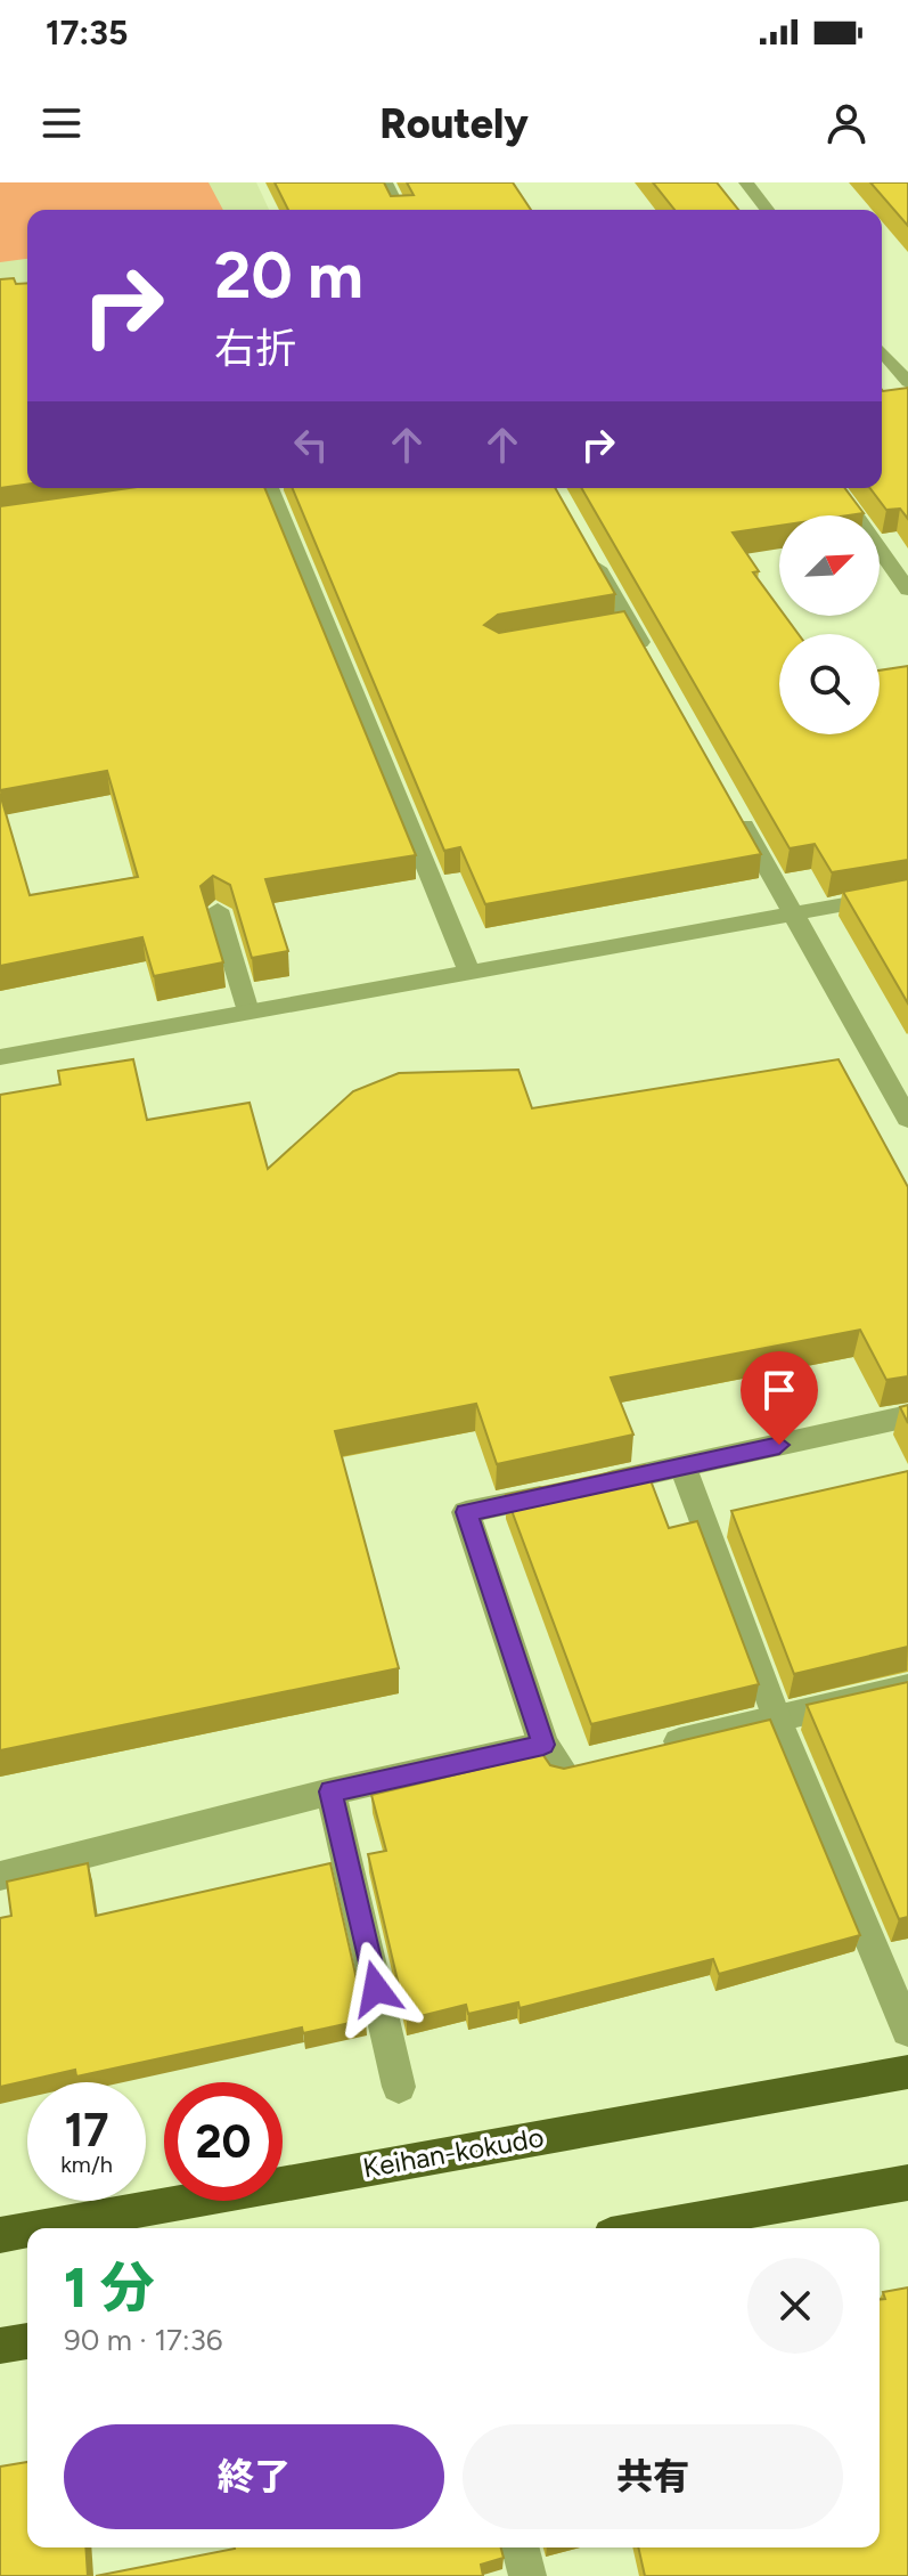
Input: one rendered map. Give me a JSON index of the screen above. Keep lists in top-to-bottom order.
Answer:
{
  "streets": {
    "highway": ["Keihan-kokudo"]
  },
  "north": "top right",
  "page": {
    "status": "17:35",
    "header": "Routely",
    "turn": ["20 m", "右折"],
    "speed": "17 km/h",
    "limit": "20",
    "heading": ["1 分", "90 m · 17:36"],
    "buttons": ["終了", "共有"]
  }
}
